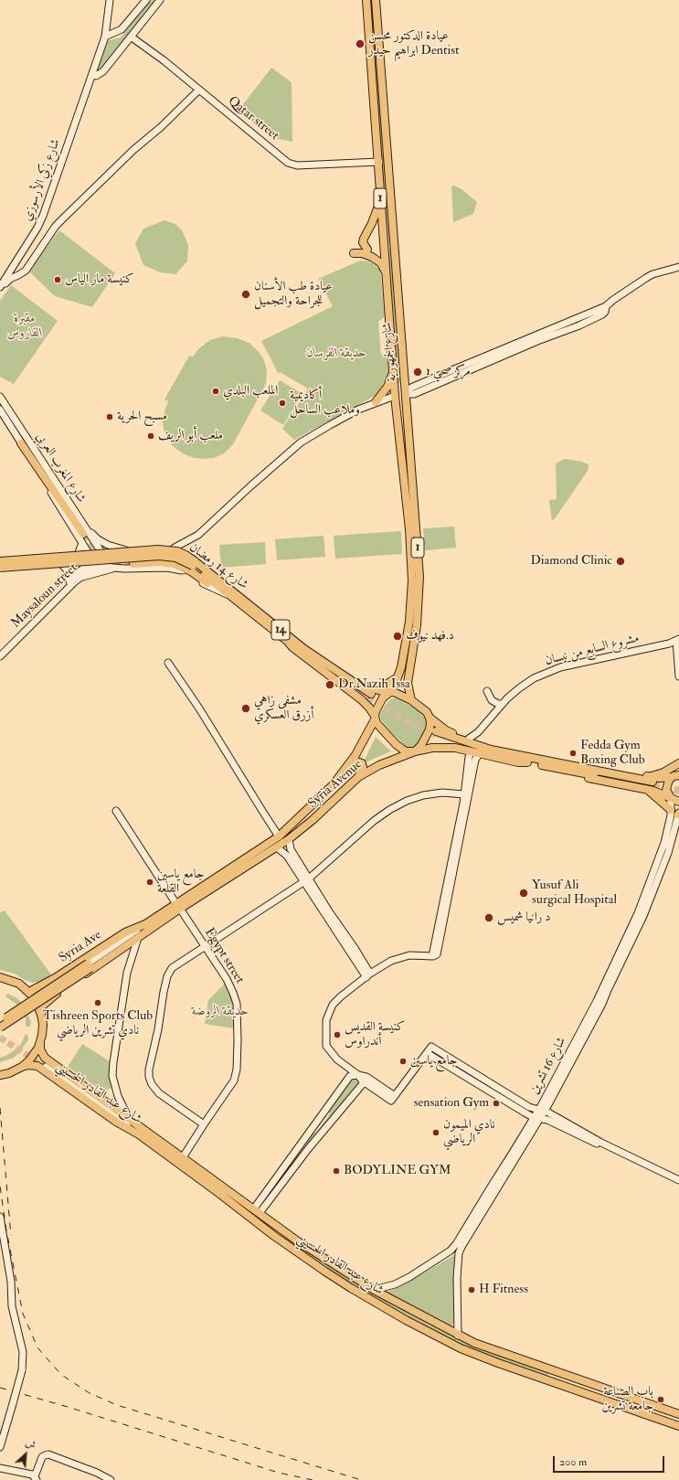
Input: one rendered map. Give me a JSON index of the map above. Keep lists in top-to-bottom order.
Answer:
{
  "streets": {
    "main road": [
      "1",
      "شارع الجمهورية",
      "شارع 14 رمضان",
      "14",
      "Syria Avenue",
      "Syria Ave",
      "شارع عبد القادر الحسيني"
    ],
    "street": [
      "Qatar street",
      "شارع زكي الأرسوزي",
      "شارع المغرب العربي",
      "Maysaloun street",
      "مشروع السابع من نيسان",
      "Egypt street",
      "شارع 16 تشرين"
    ]
  },
  "crossings": [
    ["Qatar street", "شارع الجمهورية"],
    ["شارع الجمهورية", "شارع 14 رمضان"],
    ["شارع الجمهورية", "Syria Avenue"],
    ["شارع المغرب العربي", "Maysaloun street"],
    ["شارع 14 رمضان", "Syria Avenue"],
    ["Syria Avenue", "Egypt street"],
    ["Egypt street", "شارع عبد القادر الحسيني"],
    ["شارع 16 تشرين", "شارع عبد القادر الحسيني"]
  ],
  "parks": ["مقبرة الفاروس", "حديقة الفرسان", "حديقة الروضة"],
  "places": [
    "عيادة الدكتور محسن ابراهيم حيدر Dentist",
    "كنيسة مار الياس",
    "عيادة طب الأسنان للجراحة والتجميل",
    "مركز صحي 1",
    "الملعب البلدي",
    "أكاديمية وملاعب الساحل",
    "مسبح الحرية",
    "ملعب أبو الريف",
    "Diamond Clinic",
    "د.فهد نيوف",
    "Dr.Nazih Issa",
    "مشفى زاهي أزرق العسكري",
    "Fedda Gym Boxing Club",
    "جامع ياسين القلعة",
    "Yusuf Ali surgical Hospital",
    "د رانيا شميس",
    "Tishreen Sports Club نادي تشرين الرياضي",
    "كنيسة القديس أندراوس",
    "جامع ياسين",
    "sensation Gym",
    "نادي الميمون الرياضي",
    "BODYLINE GYM",
    "H Fitness",
    "باب الصناعة جامعة تشرين"
  ],
  "scale_bar": "200 m",
  "north": "top right"
}
